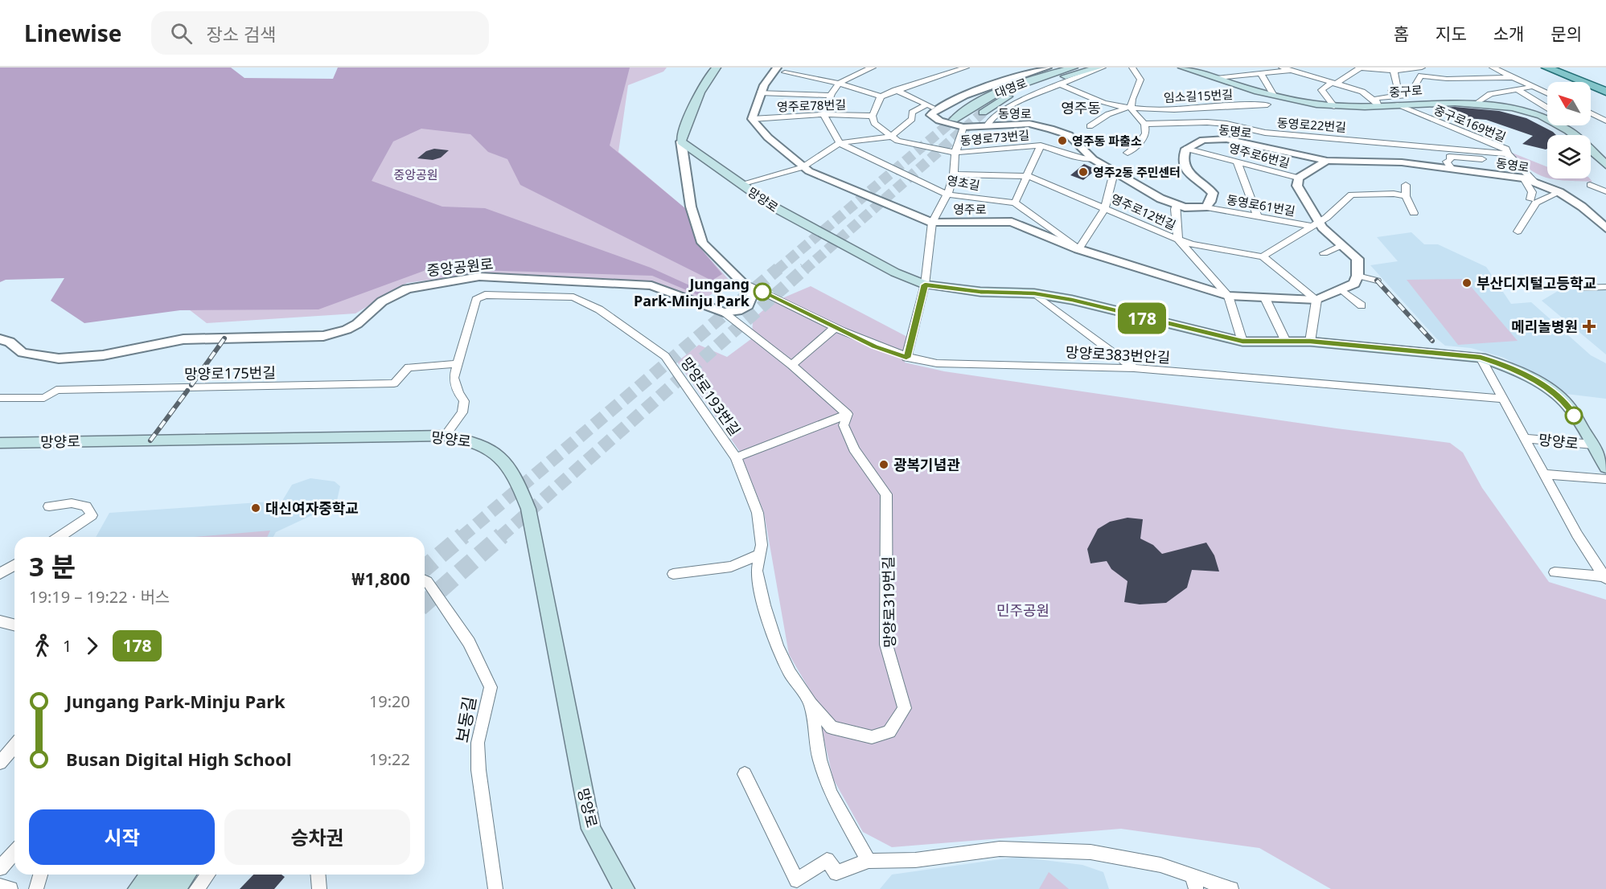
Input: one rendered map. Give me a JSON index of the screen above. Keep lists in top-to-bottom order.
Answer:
{
  "streets": {
    "main road": ["대영로", "중구로", "망양로"],
    "street": [
      "임소길15번길",
      "영주로78번길",
      "동영로",
      "중구로169번길",
      "동영로22번길",
      "동명로",
      "동영로73번길",
      "영주로6번길",
      "영초길",
      "동영로61번길",
      "영주로",
      "영주로12번길",
      "중앙공원로",
      "망양로383번안길",
      "망양로175번길",
      "망양로193번길",
      "망양로319번길",
      "보동길"
    ]
  },
  "crossings": [
    ["중구로", "중구로169번길"],
    ["영주로78번길", "동영로73번길"],
    ["영주로78번길", "영주로"],
    ["동영로", "동명로"],
    ["동영로", "동영로73번길"],
    ["동영로", "동영로61번길"],
    ["중구로169번길", "동영로22번길"],
    ["동명로", "영주로6번길"],
    ["영초길", "영주로"],
    ["망양로", "망양로193번길"],
    ["망양로175번길", "망양로193번길"],
    ["망양로193번길", "망양로319번길"]
  ],
  "districts": ["영주동"],
  "parks": ["중앙공원", "민주공원"],
  "places": {
    "other": [
      "영주동 파출소",
      "영주2동 주민센터",
      "부산디지털고등학교",
      "Jungang Park-Minju Park",
      "광복기념관",
      "대신여자중학교"
    ],
    "health": ["메리놀병원"]
  },
  "lines": ["bus line 178"],
  "north": "top left",
  "page": {
    "header": "Linewise",
    "search": "장소 검색",
    "nav": [
      "홈",
      "지도",
      "소개",
      "문의"
    ],
    "on_map": "178",
    "heading": ["3 분", "19:19 – 19:22 · 버스", "₩1,800"],
    "legs": ["1", "178"],
    "list": [
      {
        "name": "Jungang Park-Minju Park",
        "value": "19:20"
      },
      {
        "name": "Busan Digital High School",
        "value": "19:22"
      }
    ],
    "buttons": ["시작", "승차권"]
  }
}
